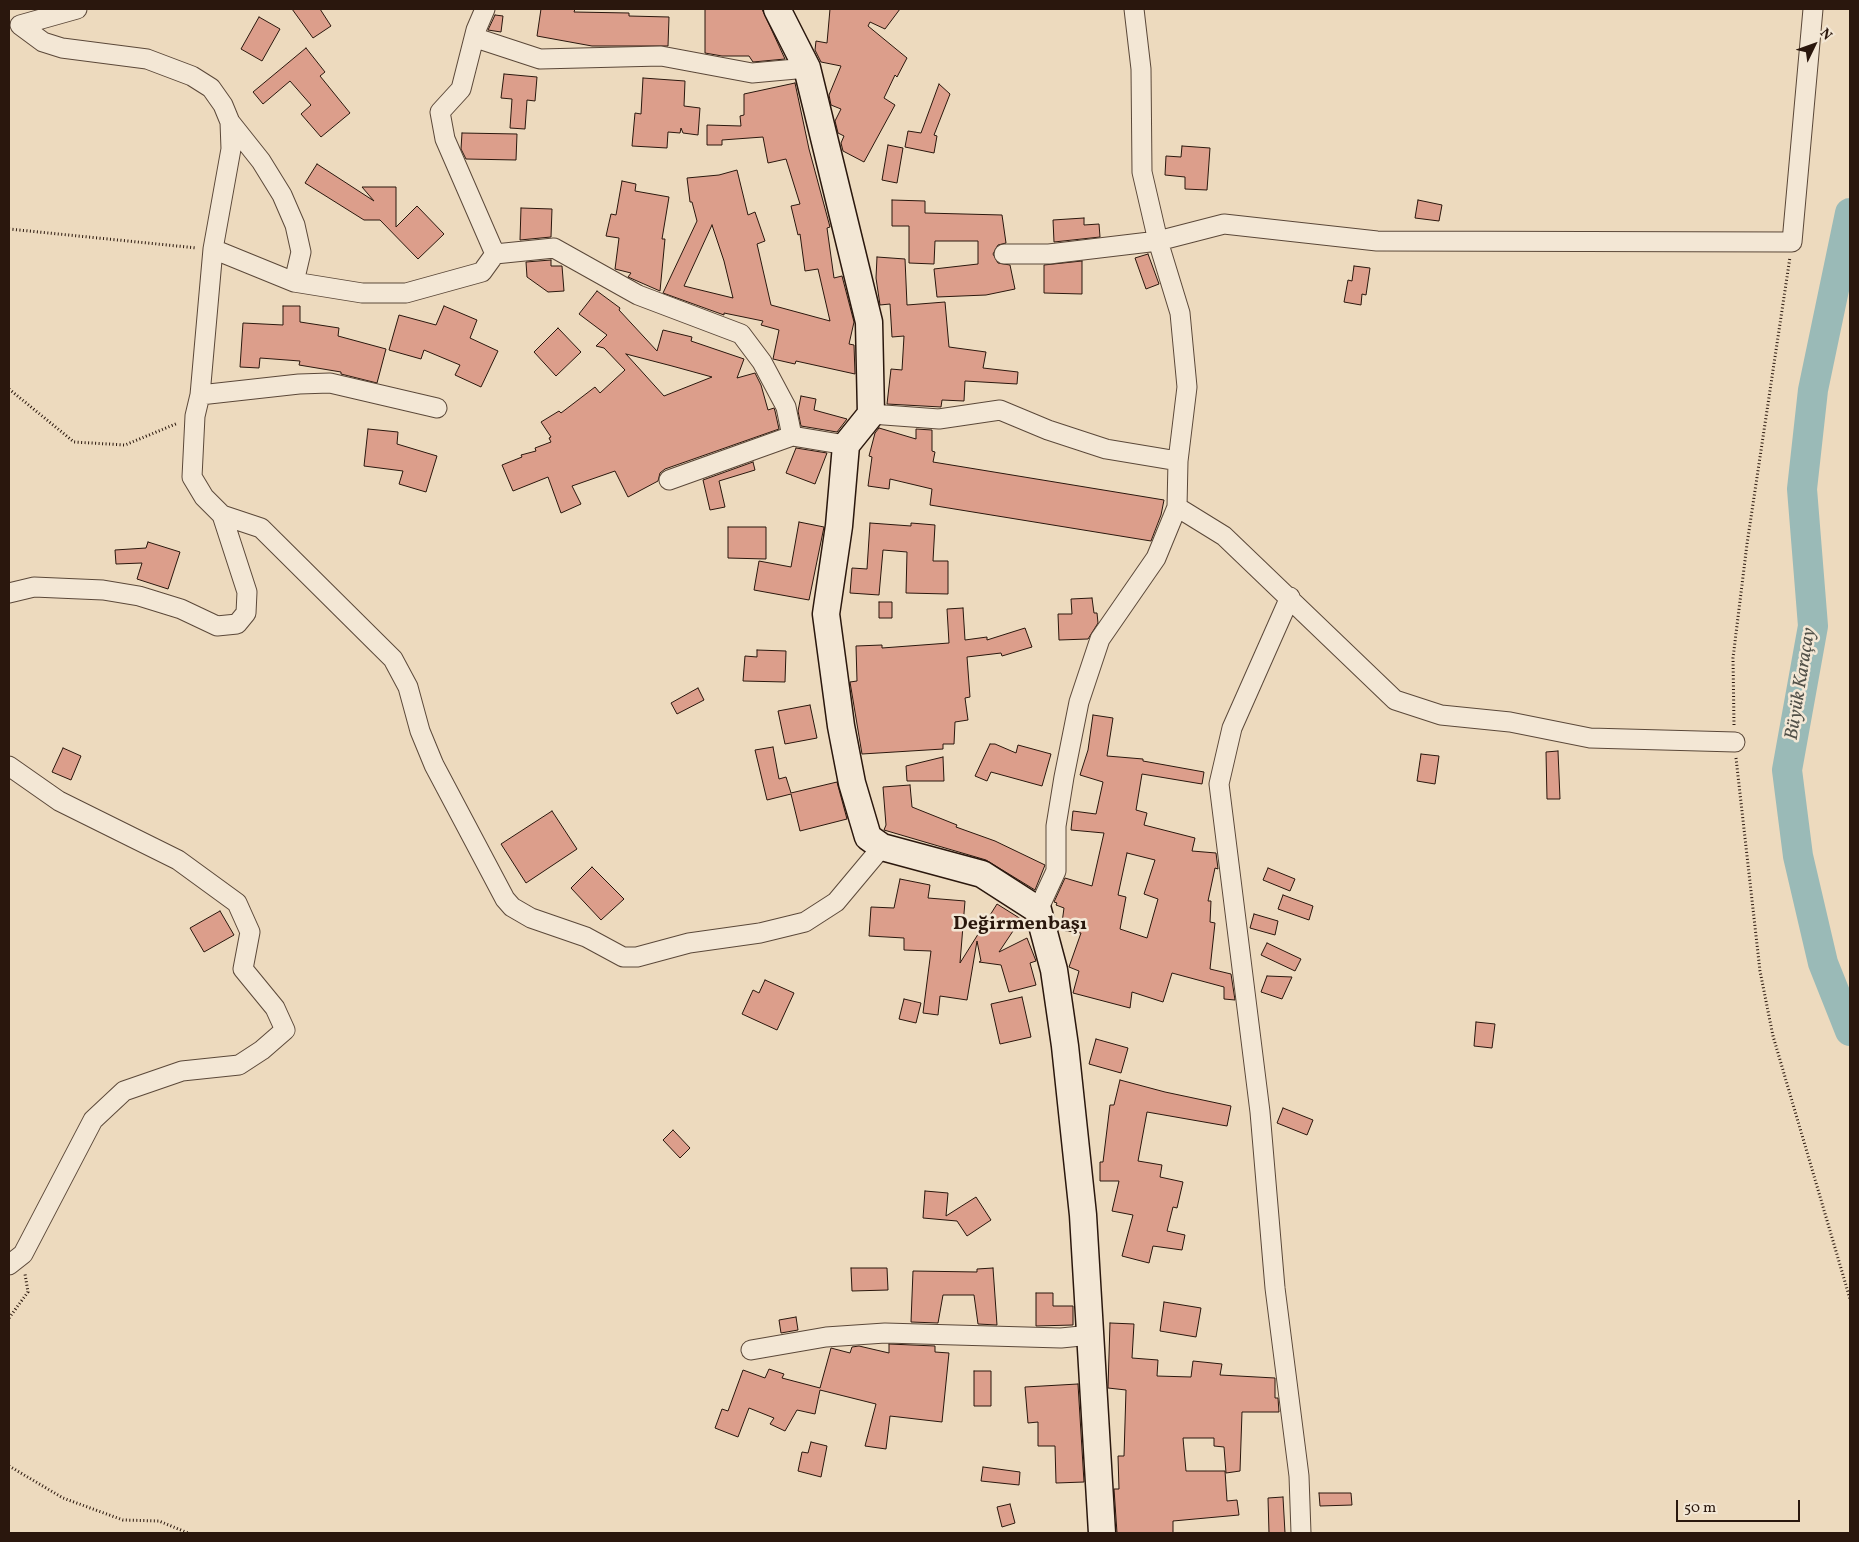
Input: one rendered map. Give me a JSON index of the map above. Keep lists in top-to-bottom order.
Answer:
{
  "districts": ["Değirmenbaşı"],
  "water": ["Büyük Karaçay"],
  "scale_bar": "50 m",
  "north": "top right"
}
